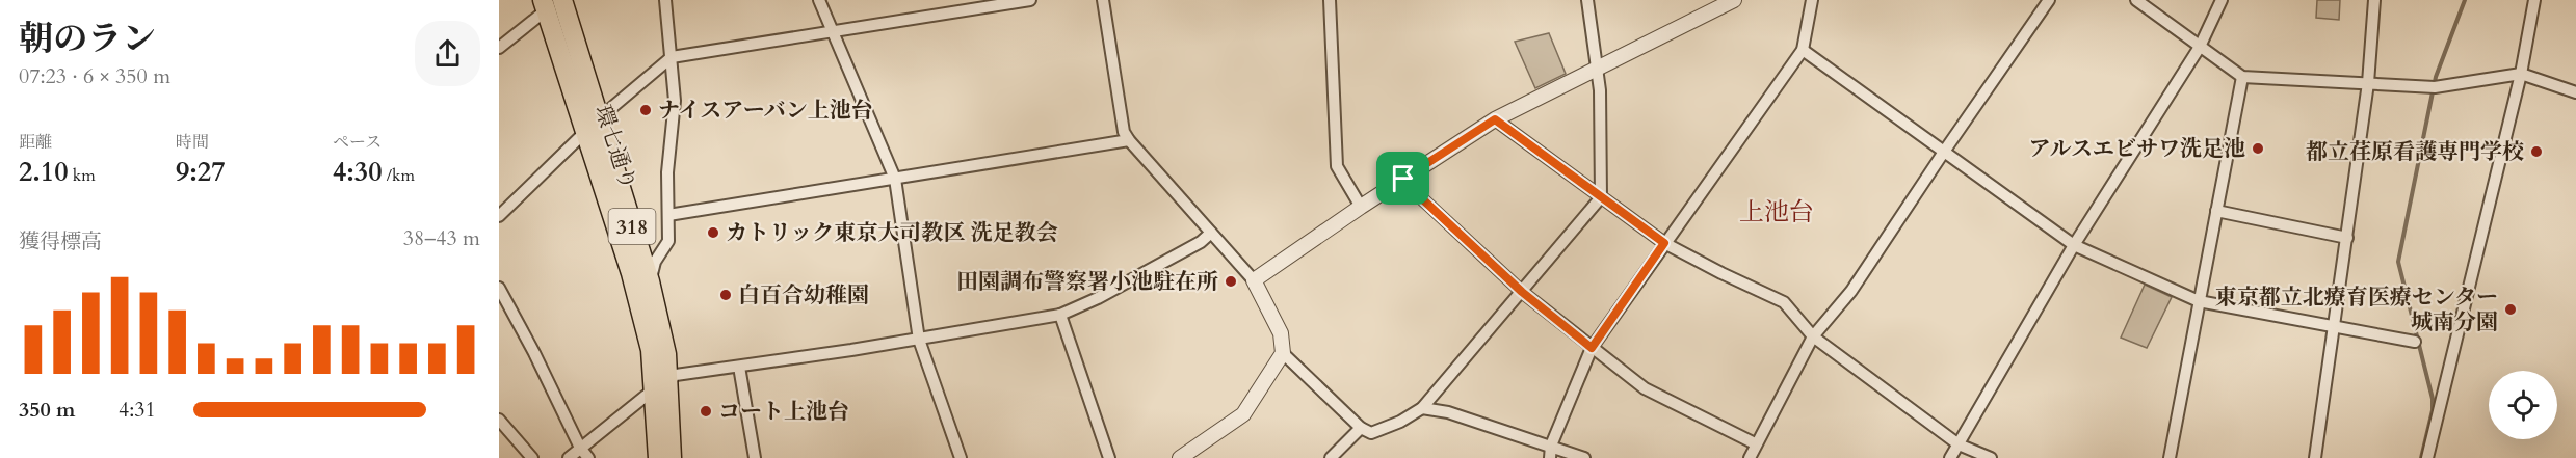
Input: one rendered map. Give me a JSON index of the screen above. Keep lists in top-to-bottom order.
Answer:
{
  "streets": {
    "main road": ["環七通り", "318"]
  },
  "districts": ["上池台"],
  "places": [
    "ナイスアーバン上池台",
    "アルスエビサワ洗足池",
    "都立荏原看護専門学校",
    "カトリック東京大司教区 洗足教会",
    "田園調布警察署小池駐在所",
    "白百合幼稚園",
    "東京都立北療育医療センター 城南分園",
    "コート上池台"
  ],
  "page": {
    "heading": ["朝のラン", "07:23 · 6 × 350 m"],
    "stats": [
      ["距離", "2.10 km"],
      ["時間", "9:27"],
      ["ペース", "4:30 /km"]
    ],
    "chart": ["獲得標高", "38–43 m"],
    "list": [
      {
        "name": "350 m",
        "note": "4:31"
      }
    ]
  }
}
